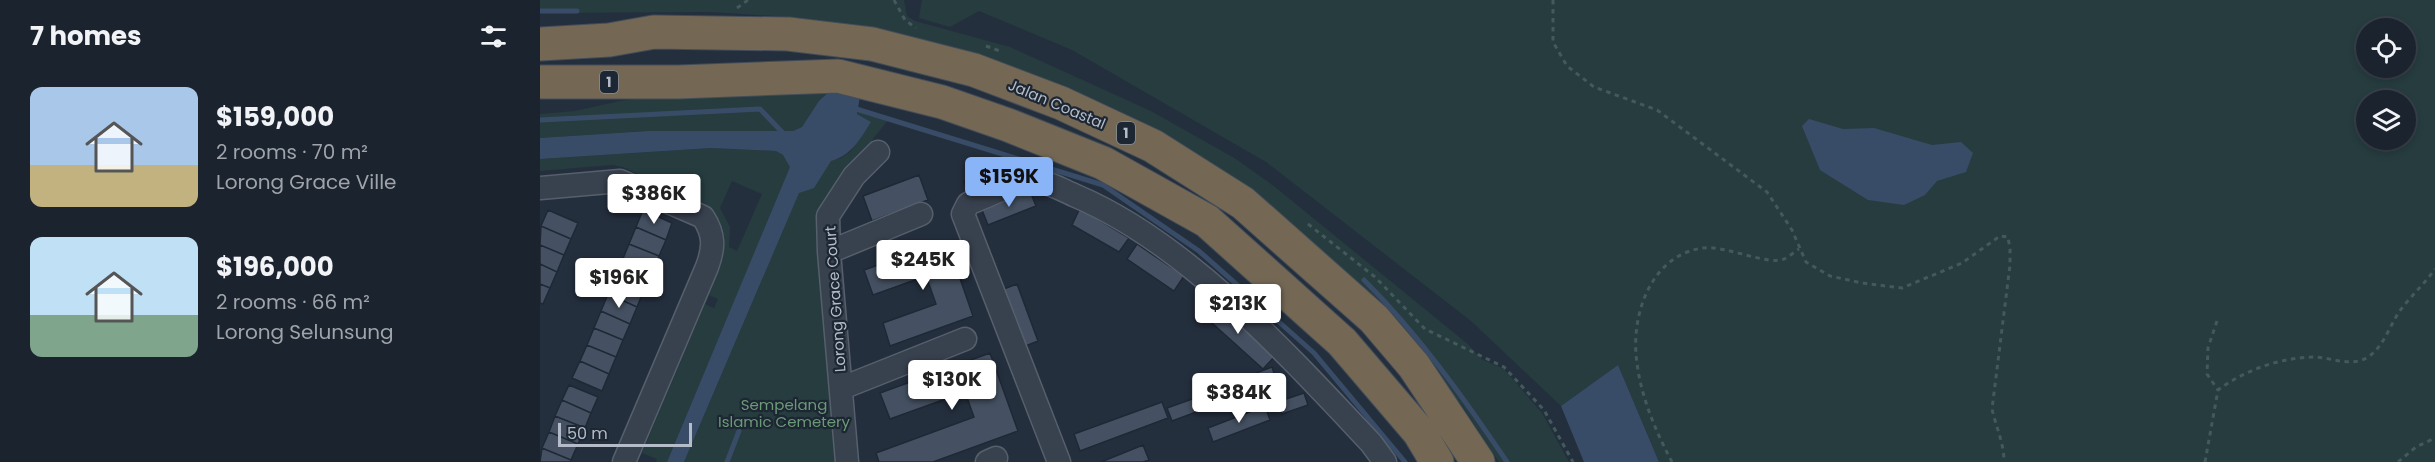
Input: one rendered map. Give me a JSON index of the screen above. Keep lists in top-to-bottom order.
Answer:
{
  "streets": {
    "highway": ["1", "Jalan Coastal"],
    "street": ["Lorong Grace Court"]
  },
  "parks": ["Sempelang Islamic Cemetery"],
  "scale_bar": "50 m",
  "page": {
    "heading": "7 homes",
    "list": [
      {
        "name": "$159,000",
        "note": "2 rooms · 70 m² · Lorong Grace Ville"
      },
      {
        "name": "$196,000",
        "note": "2 rooms · 66 m² · Lorong Selunsung"
      }
    ],
    "price": [
      "$159K",
      "$386K",
      "$245K",
      "$196K",
      "$213K",
      "$130K",
      "$384K"
    ],
    "scale": "50 m"
  }
}
